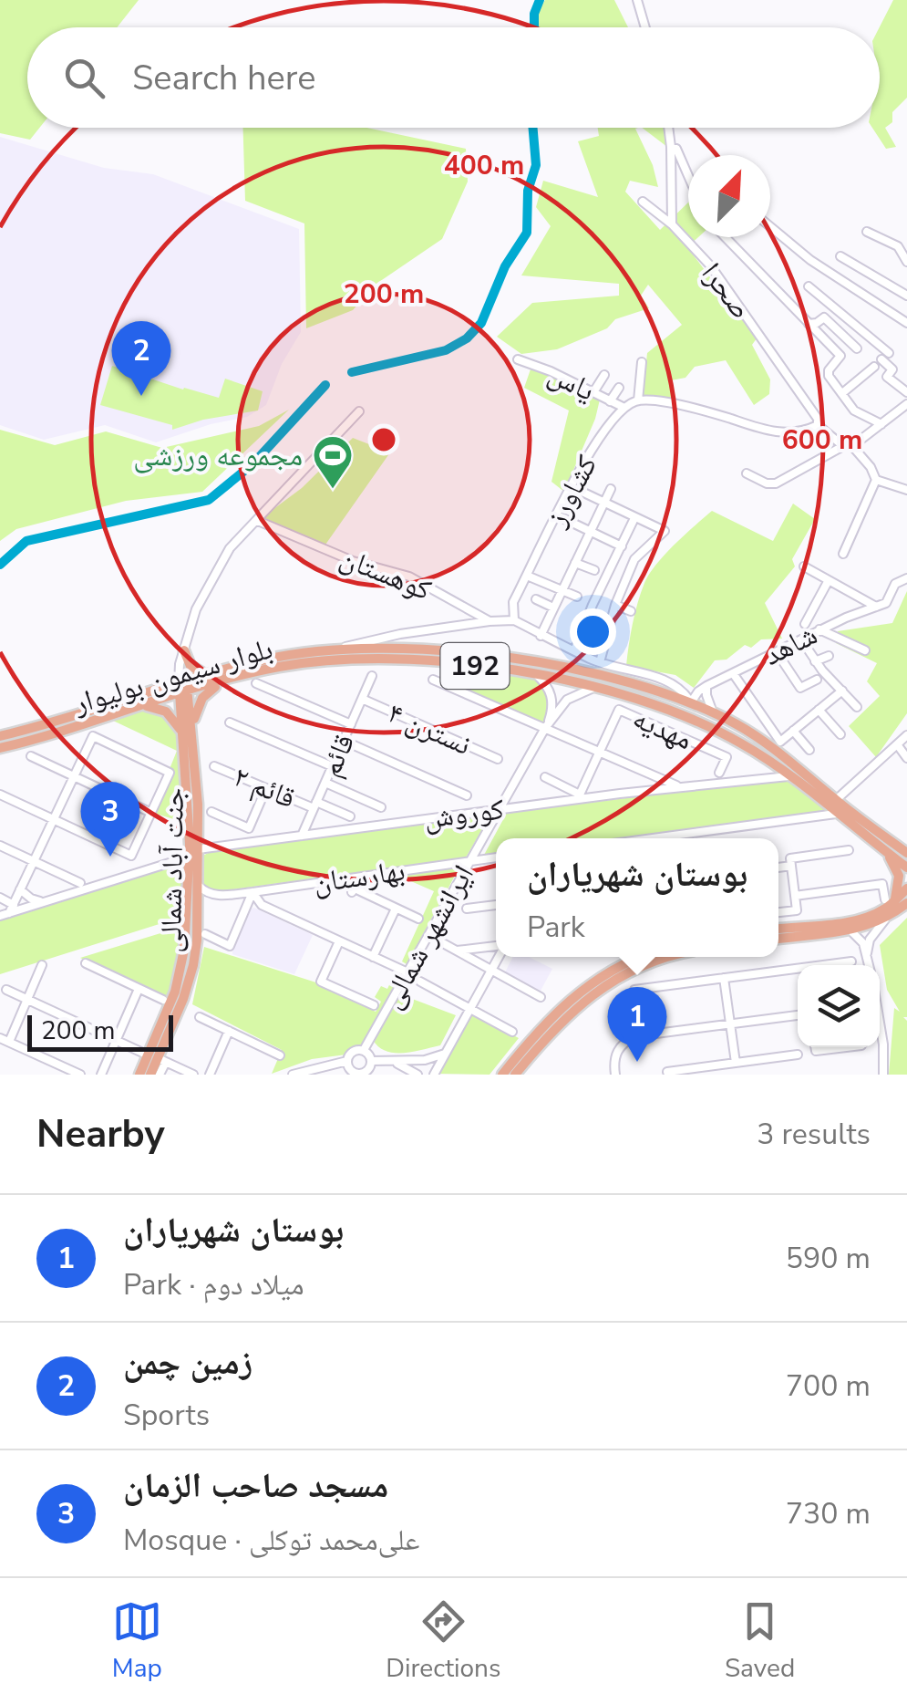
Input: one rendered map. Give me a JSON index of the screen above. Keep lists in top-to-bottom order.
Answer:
{
  "streets": {
    "main road": ["192", "بلوار سیمون بولیوار", "جنت آباد شمالی"],
    "street": [
      "صحرا",
      "یاس",
      "کشاورز",
      "کوهستان",
      "شاهد",
      "نسترن ۴",
      "مهدیه",
      "قائم",
      "قائم ۲",
      "کوروش",
      "بهارستان",
      "ایرانشهر شمالی"
    ]
  },
  "crossings": [
    ["یاس", "کشاورز"],
    ["کوهستان", "جنت آباد شمالی"],
    ["شاهد", "بلوار سیمون بولیوار"],
    ["بلوار سیمون بولیوار", "کوروش"],
    ["بلوار سیمون بولیوار", "جنت آباد شمالی"],
    ["بلوار سیمون بولیوار", "ایرانشهر شمالی"],
    ["نسترن ۴", "قائم"],
    ["قائم", "قائم ۲"],
    ["قائم", "کوروش"],
    ["کوروش", "جنت آباد شمالی"],
    ["کوروش", "ایرانشهر شمالی"],
    ["بهارستان", "ایرانشهر شمالی"]
  ],
  "places": {
    "sports": ["مجموعه ورزشی"]
  },
  "scale_bar": "200 m",
  "north": "top right",
  "page": {
    "search": "Search here",
    "pins": ["2", "3", "1"],
    "popup": ["بوستان شهریاران", "Park"],
    "scale": "200 m",
    "heading": ["Nearby", "3 results"],
    "list": [
      {
        "mark": "1",
        "name": "بوستان شهریاران",
        "note": "Park · میلاد دوم",
        "value": "590 m"
      },
      {
        "mark": "2",
        "name": "زمین چمن",
        "note": "Sports",
        "value": "700 m"
      },
      {
        "mark": "3",
        "name": "مسجد صاحب الزمان",
        "note": "Mosque · علی‌محمد توکلی",
        "value": "730 m"
      }
    ],
    "nav": ["Map", "Directions", "Saved"]
  },
  "rings": ["400 m", "200 m", "600 m"]
}
